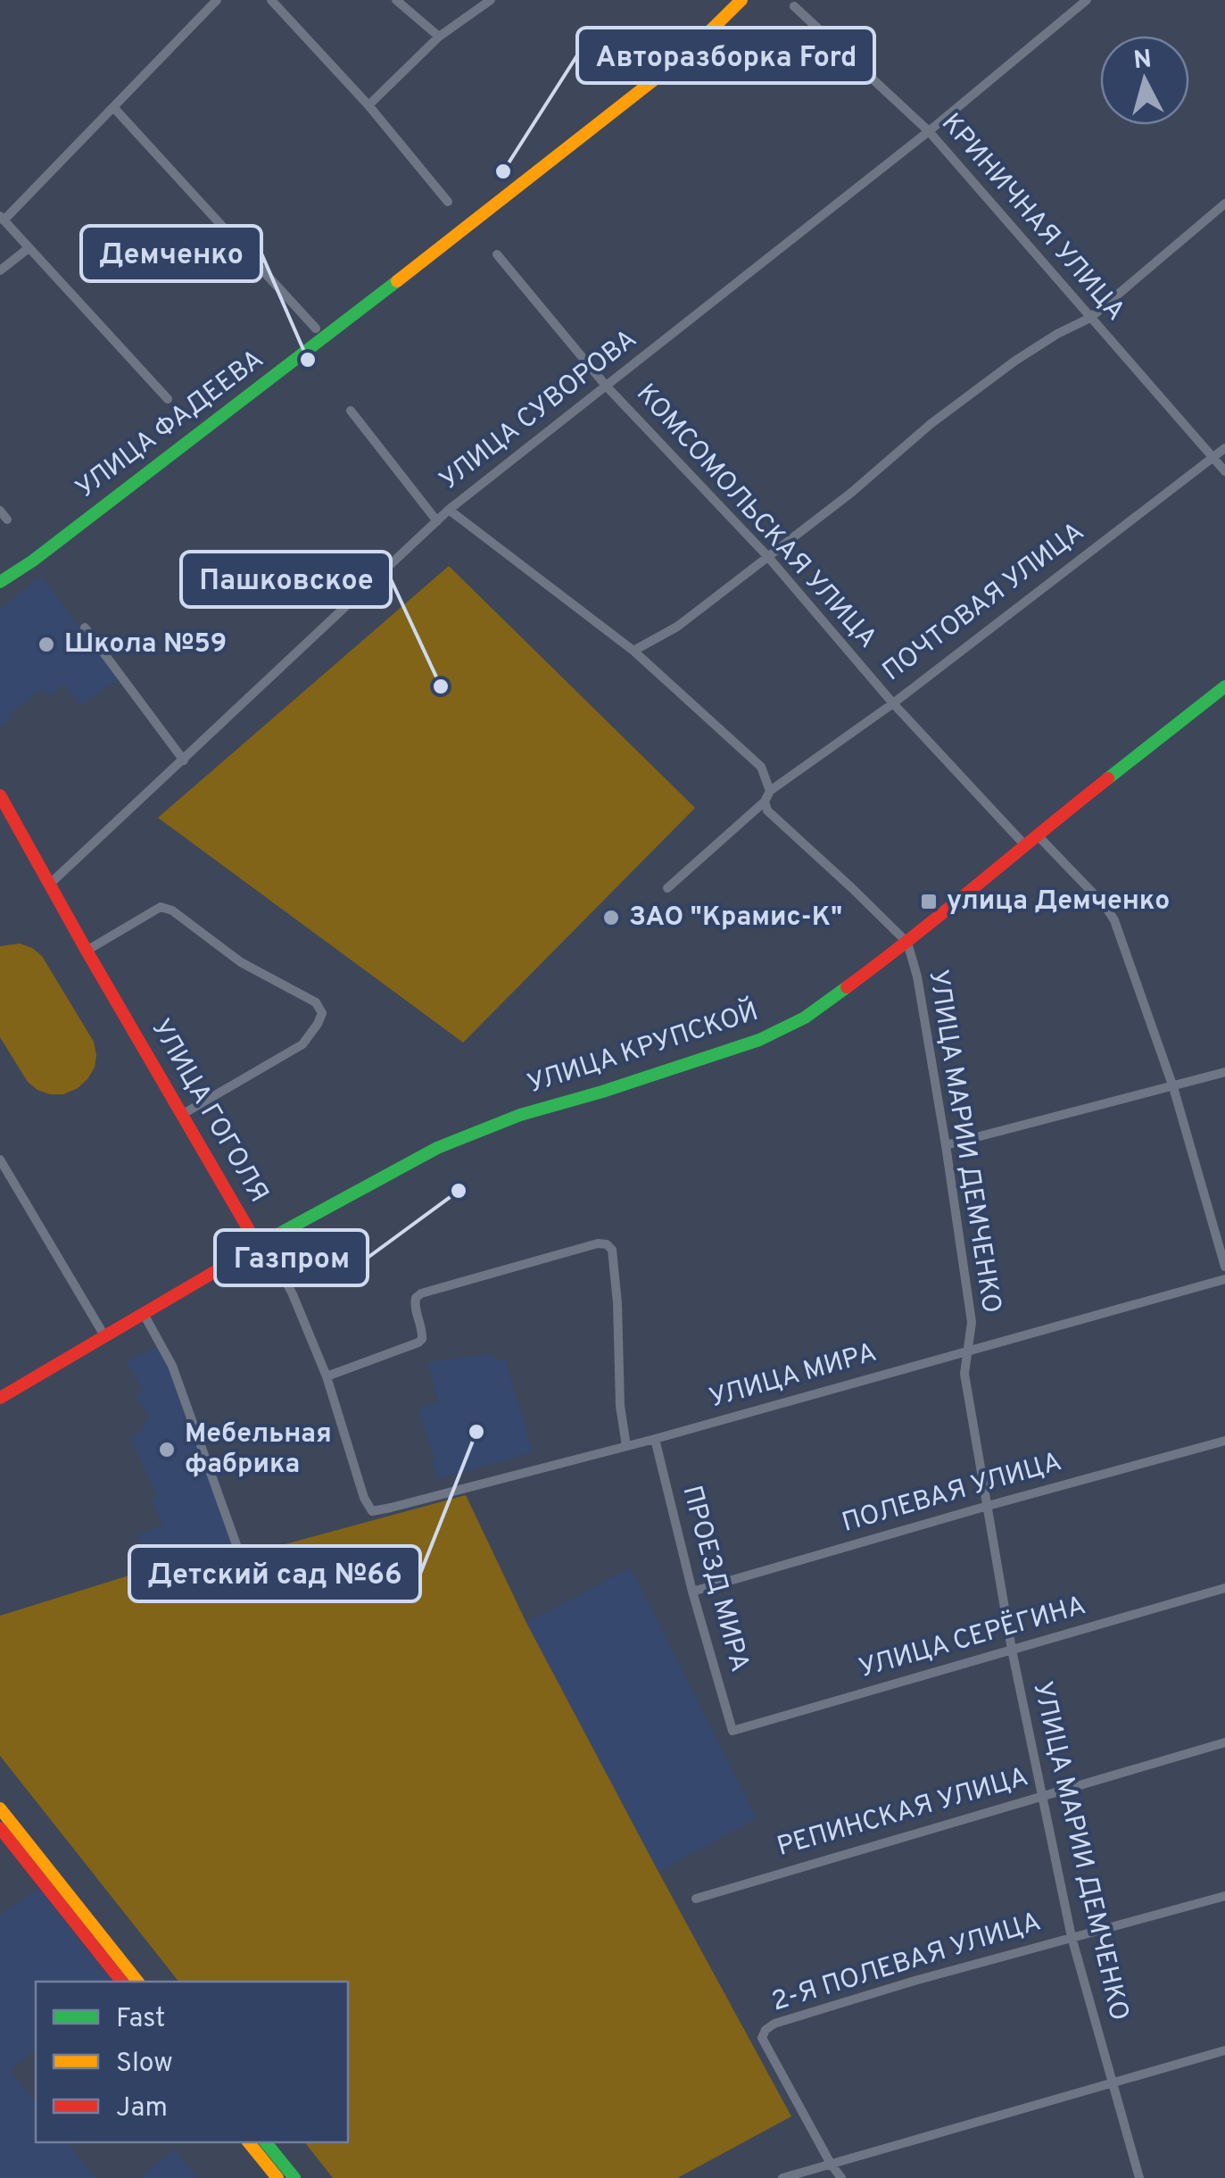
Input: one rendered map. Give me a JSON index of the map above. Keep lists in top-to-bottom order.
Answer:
{
  "streets": {
    "street": [
      "КРИНИЧНАЯ УЛИЦА",
      "УЛИЦА СУВОРОВА",
      "УЛИЦА ФАДЕЕВА",
      "КОМСОМОЛЬСКАЯ УЛИЦА",
      "ПОЧТОВАЯ УЛИЦА",
      "УЛИЦА КРУПСКОЙ",
      "УЛИЦА ГОГОЛЯ",
      "УЛИЦА МАРИИ ДЕМЧЕНКО",
      "УЛИЦА МИРА",
      "ПОЛЕВАЯ УЛИЦА",
      "ПРОЕЗД МИРА",
      "УЛИЦА СЕРЁГИНА",
      "РЕПИНСКАЯ УЛИЦА",
      "2-Я ПОЛЕВАЯ УЛИЦА"
    ]
  },
  "crossings": [
    ["КРИНИЧНАЯ УЛИЦА", "УЛИЦА СУВОРОВА"],
    ["КРИНИЧНАЯ УЛИЦА", "ПОЧТОВАЯ УЛИЦА"],
    ["УЛИЦА СУВОРОВА", "КОМСОМОЛЬСКАЯ УЛИЦА"],
    ["УЛИЦА СУВОРОВА", "УЛИЦА ГОГОЛЯ"],
    ["КОМСОМОЛЬСКАЯ УЛИЦА", "ПОЧТОВАЯ УЛИЦА"],
    ["КОМСОМОЛЬСКАЯ УЛИЦА", "УЛИЦА КРУПСКОЙ"],
    ["УЛИЦА КРУПСКОЙ", "УЛИЦА ГОГОЛЯ"],
    ["УЛИЦА КРУПСКОЙ", "УЛИЦА МАРИИ ДЕМЧЕНКО"],
    ["УЛИЦА ГОГОЛЯ", "УЛИЦА МИРА"],
    ["УЛИЦА МАРИИ ДЕМЧЕНКО", "УЛИЦА МИРА"],
    ["УЛИЦА МАРИИ ДЕМЧЕНКО", "ПОЛЕВАЯ УЛИЦА"],
    ["УЛИЦА МАРИИ ДЕМЧЕНКО", "УЛИЦА СЕРЁГИНА"],
    ["УЛИЦА МАРИИ ДЕМЧЕНКО", "РЕПИНСКАЯ УЛИЦА"],
    ["УЛИЦА МАРИИ ДЕМЧЕНКО", "2-Я ПОЛЕВАЯ УЛИЦА"],
    ["УЛИЦА МИРА", "ПРОЕЗД МИРА"],
    ["ПОЛЕВАЯ УЛИЦА", "ПРОЕЗД МИРА"],
    ["ПРОЕЗД МИРА", "УЛИЦА СЕРЁГИНА"]
  ],
  "places": {
    "other": [
      "Авторазборка Ford",
      "Демченко",
      "Школа №59",
      "Пашковское",
      "ЗАО \"Крамис-К\"",
      "Газпром",
      "Детский сад №66",
      "Мебельная фабрика"
    ],
    "transit": ["улица Демченко"]
  },
  "legend": ["Fast", "Slow", "Jam"],
  "north": "top"
}
